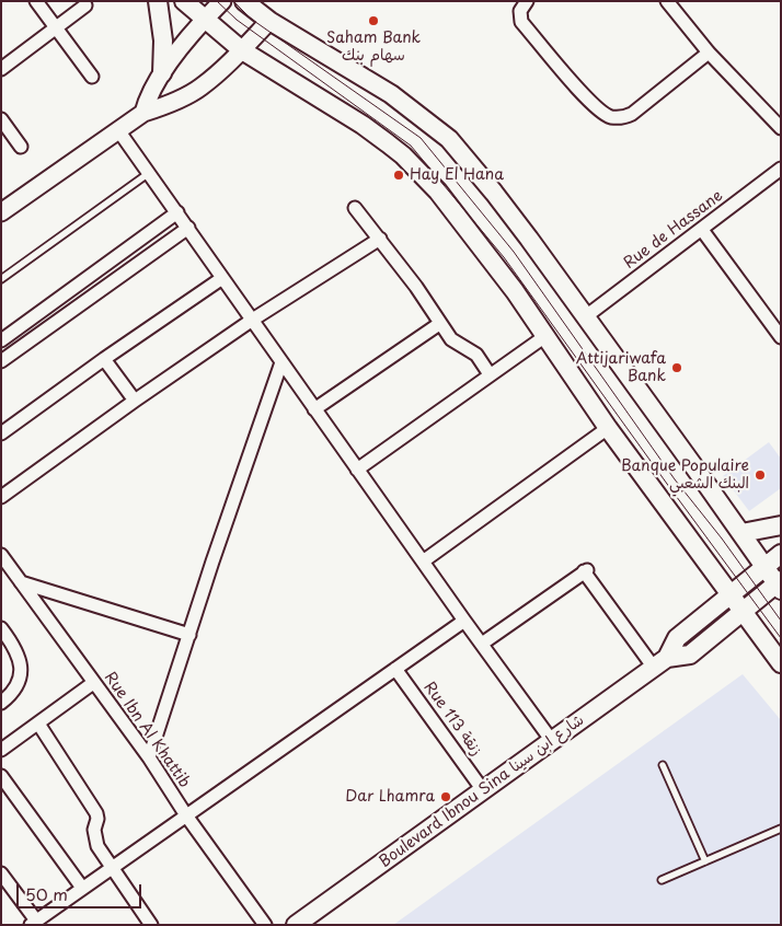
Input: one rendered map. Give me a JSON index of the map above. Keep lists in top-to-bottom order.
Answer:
{
  "streets": {
    "main road": ["Boulevard Ibnou Sina شارع ابن سينا"],
    "street": ["Rue de Hassane", "Rue 113 زنقة", "Rue Ibn Al Khattib"]
  },
  "crossings": [
    ["Rue 113 زنقة", "Boulevard Ibnou Sina شارع ابن سينا"]
  ],
  "places": [
    "Saham Bank سهام بنك",
    "Hay El Hana",
    "Attijariwafa Bank",
    "Banque Populaire البنك الشعبي",
    "Dar Lhamra"
  ],
  "scale_bar": "50 m"
}
